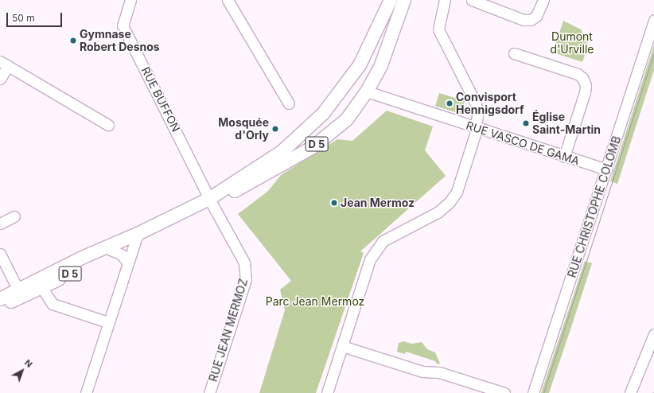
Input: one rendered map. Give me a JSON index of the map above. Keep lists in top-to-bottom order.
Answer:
{
  "streets": {
    "main road": ["D 5"],
    "street": [
      "RUE BUFFON",
      "RUE VASCO DE GAMA",
      "RUE CHRISTOPHE COLOMB",
      "RUE JEAN MERMOZ"
    ]
  },
  "crossings": [
    ["RUE BUFFON", "D 5"],
    ["RUE BUFFON", "RUE JEAN MERMOZ"],
    ["RUE VASCO DE GAMA", "D 5"],
    ["RUE VASCO DE GAMA", "RUE CHRISTOPHE COLOMB"],
    ["D 5", "RUE JEAN MERMOZ"]
  ],
  "parks": ["Dumont d'Urville", "Parc Jean Mermoz"],
  "places": [
    "Gymnase Robert Desnos",
    "Convisport Hennigsdorf",
    "Église Saint-Martin",
    "Mosquée d'Orly",
    "Jean Mermoz"
  ],
  "scale_bar": "50 m",
  "north": "top right"
}
